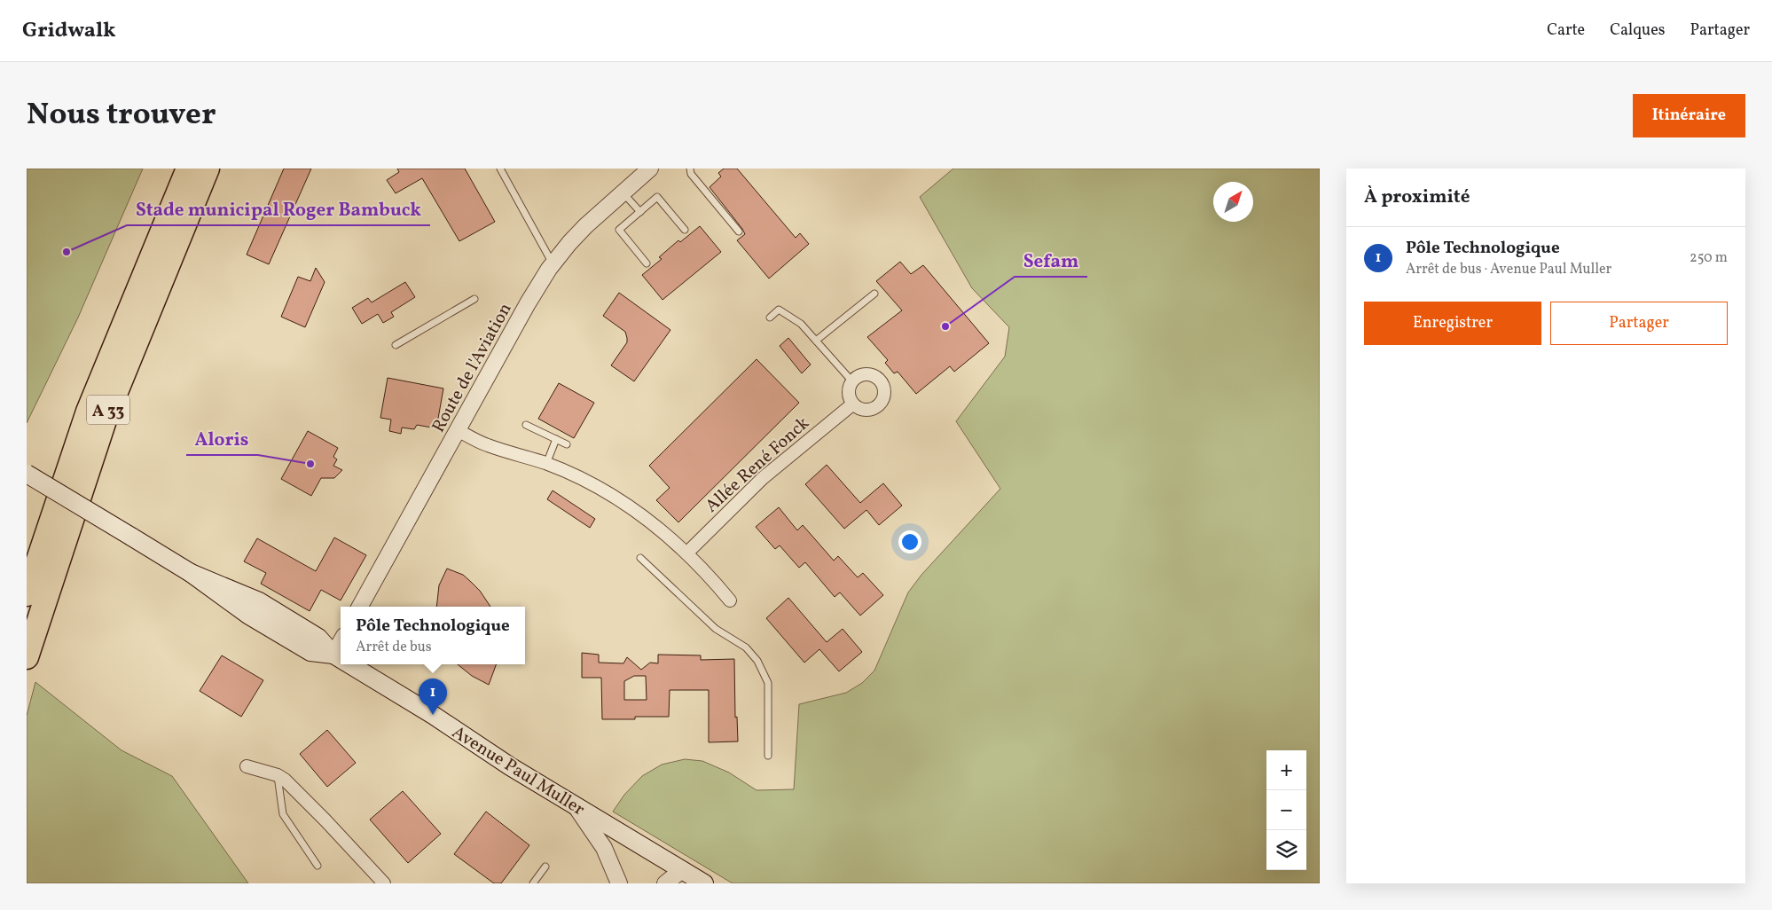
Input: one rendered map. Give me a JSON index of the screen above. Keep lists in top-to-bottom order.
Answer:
{
  "streets": {
    "highway": ["A 33"],
    "main road": ["Avenue Paul Muller"],
    "street": ["Route de l'Aviation", "Allée René Fonck"]
  },
  "places": ["Stade municipal Roger Bambuck", "Sefam", "Aloris"],
  "north": "top right",
  "page": {
    "header": "Gridwalk",
    "nav": ["Carte", "Calques", "Partager"],
    "title": "Nous trouver",
    "buttons": [
      "Itinéraire",
      ["Enregistrer", "Partager"]
    ],
    "heading": "À proximité",
    "list": [
      {
        "mark": "1",
        "name": "Pôle Technologique",
        "note": "Arrêt de bus · Avenue Paul Muller",
        "value": "250 m"
      }
    ],
    "popup": ["Pôle Technologique", "Arrêt de bus"],
    "pins": "1",
    "map_buttons": ["+", "−"]
  }
}
